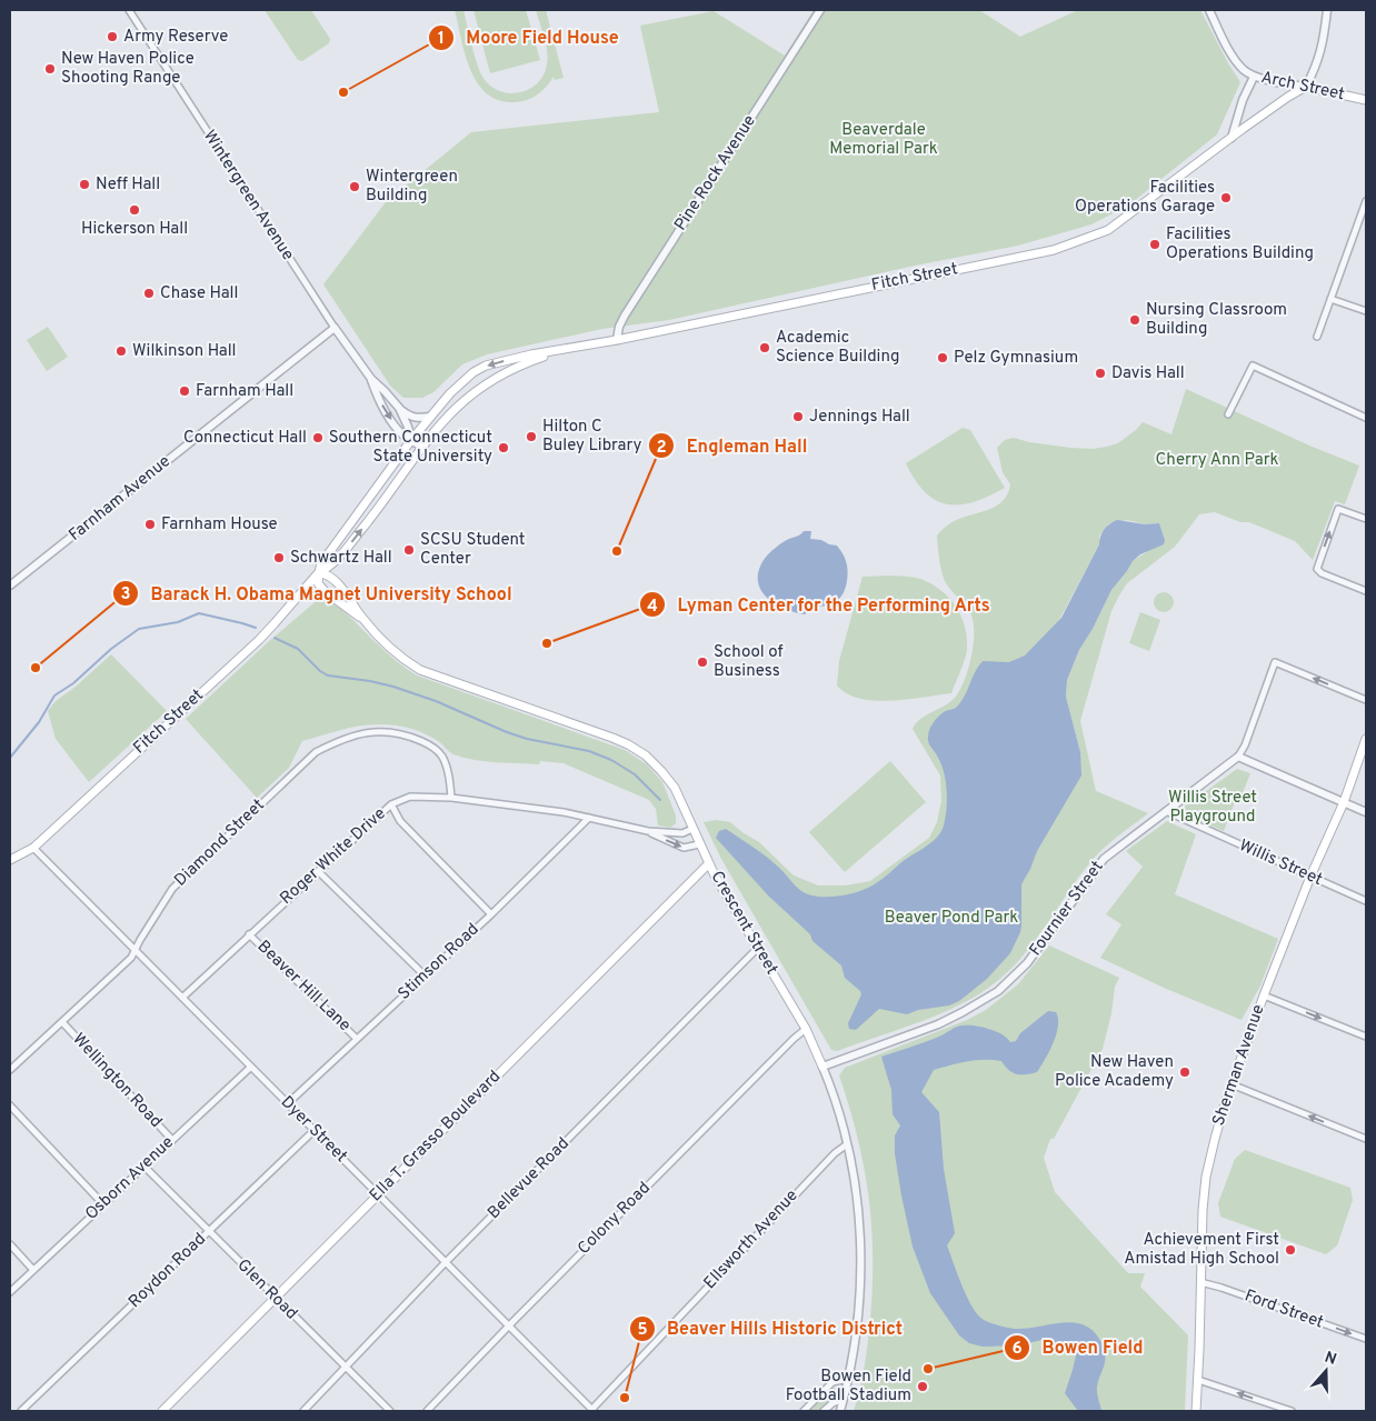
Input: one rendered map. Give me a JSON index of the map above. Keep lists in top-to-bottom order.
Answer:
{
  "streets": {
    "main road": [
      "Arch Street",
      "Fitch Street",
      "Crescent Street",
      "Sherman Avenue",
      "Ella T. Grasso Boulevard"
    ],
    "street": [
      "Pine Rock Avenue",
      "Wintergreen Avenue",
      "Farnham Avenue",
      "Diamond Street",
      "Roger White Drive",
      "Willis Street",
      "Fournier Street",
      "Stimson Road",
      "Beaver Hill Lane",
      "Wellington Road",
      "Dyer Street",
      "Osborn Avenue",
      "Bellevue Road",
      "Colony Road",
      "Ellsworth Avenue",
      "Roydon Road",
      "Glen Road",
      "Ford Street"
    ]
  },
  "crossings": [
    ["Arch Street", "Fitch Street"],
    ["Pine Rock Avenue", "Fitch Street"],
    ["Wintergreen Avenue", "Fitch Street"],
    ["Wintergreen Avenue", "Farnham Avenue"],
    ["Fitch Street", "Crescent Street"],
    ["Fitch Street", "Dyer Street"],
    ["Diamond Street", "Roger White Drive"],
    ["Diamond Street", "Wellington Road"],
    ["Diamond Street", "Dyer Street"],
    ["Roger White Drive", "Crescent Street"],
    ["Roger White Drive", "Stimson Road"],
    ["Roger White Drive", "Beaver Hill Lane"],
    ["Roger White Drive", "Dyer Street"],
    ["Willis Street", "Fournier Street"],
    ["Willis Street", "Sherman Avenue"],
    ["Fournier Street", "Crescent Street"],
    ["Crescent Street", "Ella T. Grasso Boulevard"],
    ["Crescent Street", "Bellevue Road"],
    ["Crescent Street", "Colony Road"],
    ["Crescent Street", "Ellsworth Avenue"],
    ["Stimson Road", "Beaver Hill Lane"],
    ["Stimson Road", "Dyer Street"],
    ["Sherman Avenue", "Ford Street"],
    ["Wellington Road", "Osborn Avenue"],
    ["Dyer Street", "Ella T. Grasso Boulevard"],
    ["Dyer Street", "Osborn Avenue"],
    ["Dyer Street", "Bellevue Road"],
    ["Dyer Street", "Colony Road"],
    ["Dyer Street", "Ellsworth Avenue"],
    ["Dyer Street", "Roydon Road"],
    ["Ella T. Grasso Boulevard", "Glen Road"],
    ["Osborn Avenue", "Glen Road"],
    ["Bellevue Road", "Glen Road"],
    ["Roydon Road", "Glen Road"]
  ],
  "one_way": ["Ford Street"],
  "parks": [
    "Beaverdale Memorial Park",
    "Cherry Ann Park",
    "Willis Street Playground",
    "Beaver Pond Park"
  ],
  "places": [
    "Army Reserve",
    "New Haven Police Shooting Range",
    "Moore Field House",
    "Neff Hall",
    "Wintergreen Building",
    "Facilities Operations Garage",
    "Hickerson Hall",
    "Facilities Operations Building",
    "Chase Hall",
    "Nursing Classroom Building",
    "Academic Science Building",
    "Wilkinson Hall",
    "Pelz Gymnasium",
    "Davis Hall",
    "Farnham Hall",
    "Jennings Hall",
    "Hilton C Buley Library",
    "Connecticut Hall",
    "Southern Connecticut State University",
    "Farnham House",
    "SCSU Student Center",
    "Engleman Hall",
    "Schwartz Hall",
    "Lyman Center for the Performing Arts",
    "School of Business",
    "Barack H. Obama Magnet University School",
    "New Haven Police Academy",
    "Achievement First Amistad High School",
    "Bowen Field",
    "Bowen Field Football Stadium",
    "Beaver Hills Historic District"
  ],
  "north": "top"
}
